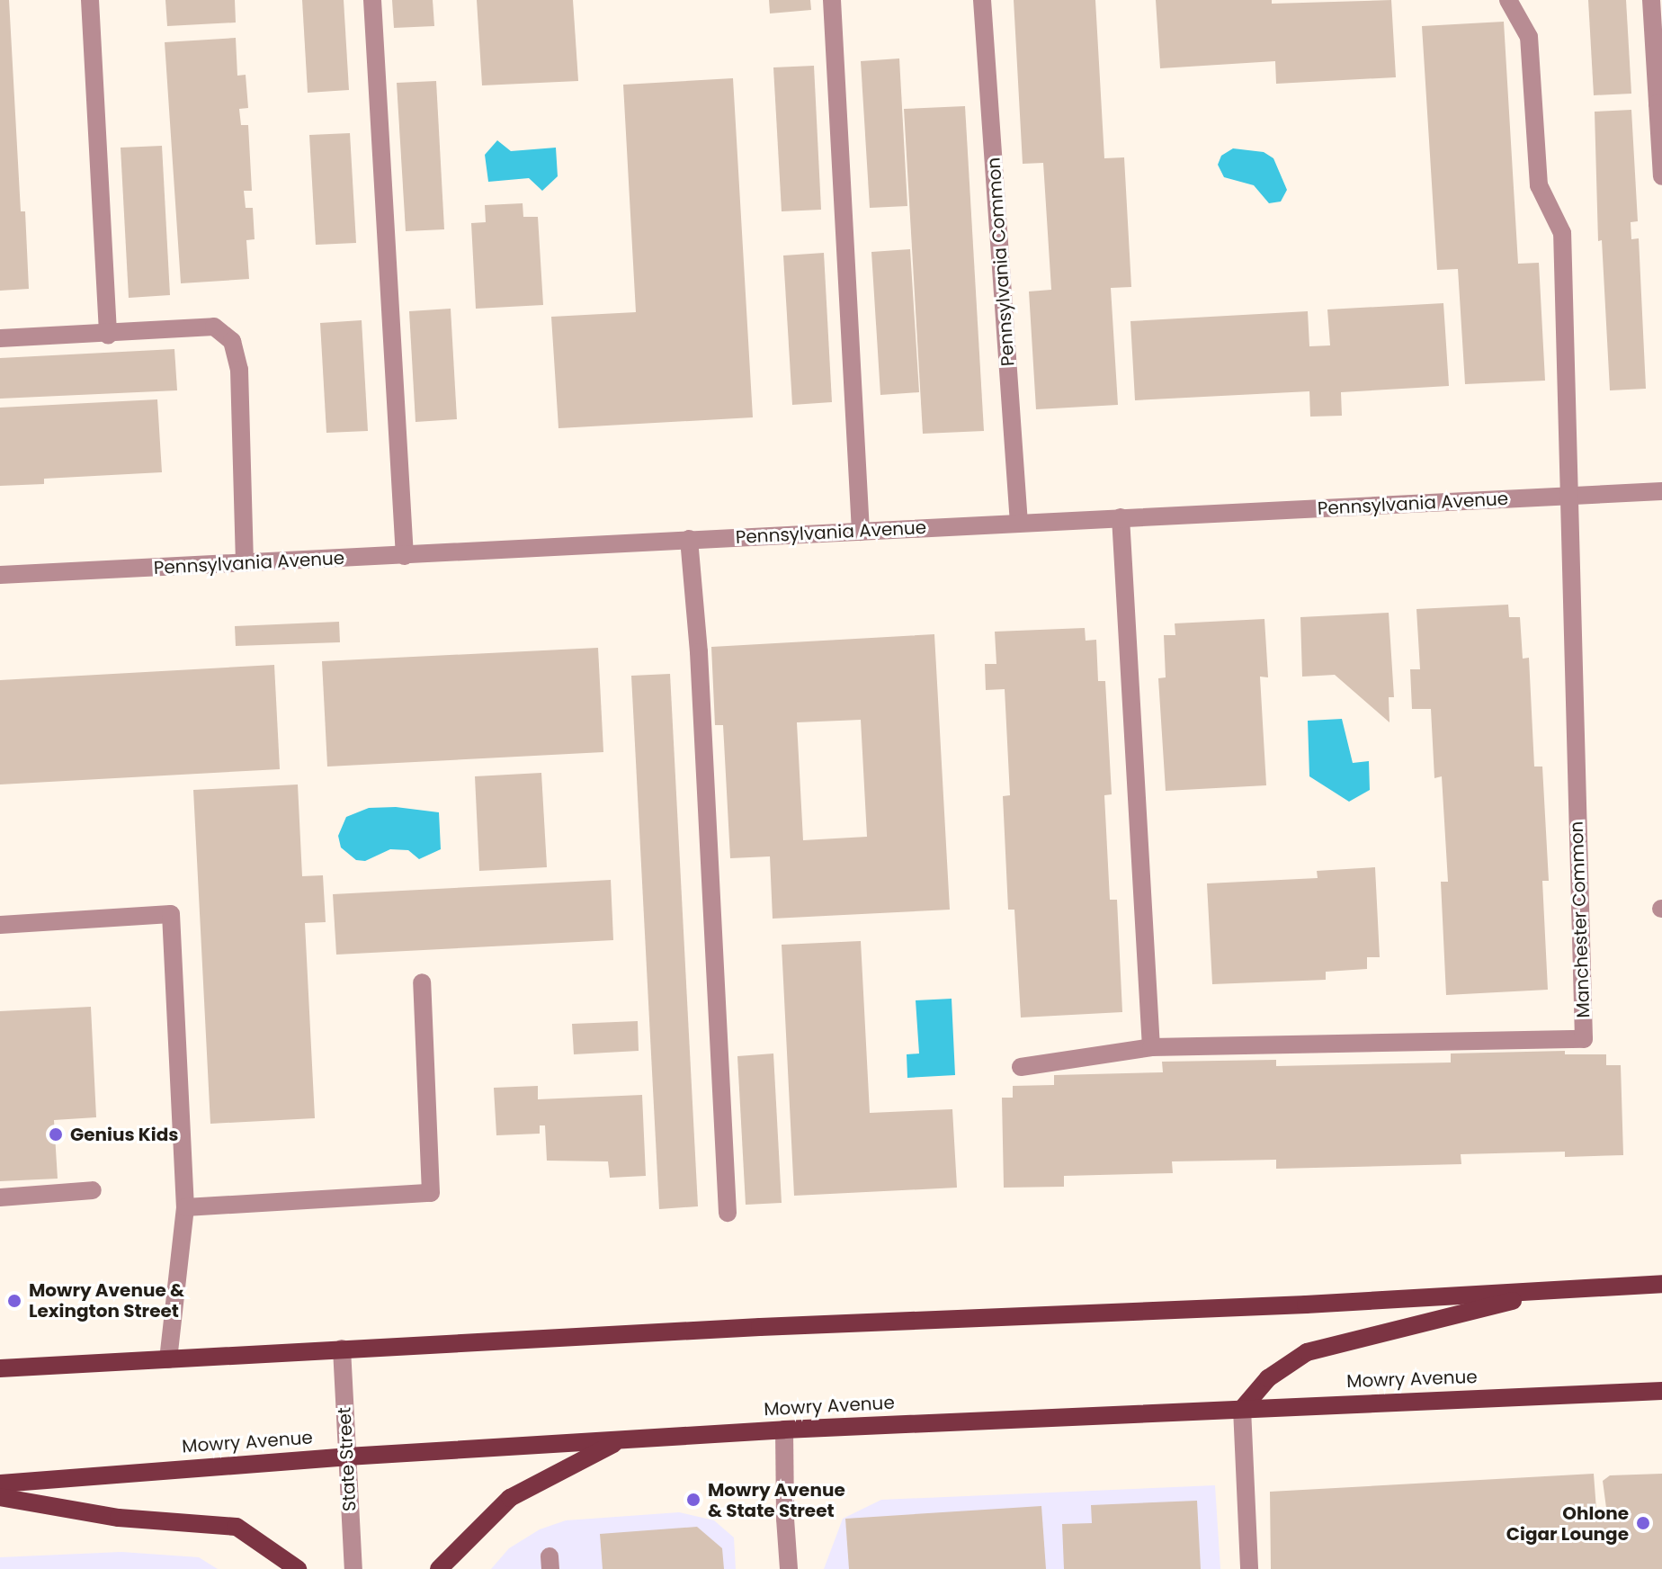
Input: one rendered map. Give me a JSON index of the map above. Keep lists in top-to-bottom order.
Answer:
{
  "streets": {
    "main road": ["Mowry Avenue"],
    "street": [
      "Pennsylvania Common",
      "Pennsylvania Avenue",
      "Manchester Common",
      "State Street"
    ]
  },
  "crossings": [
    ["Pennsylvania Common", "Pennsylvania Avenue"],
    ["Pennsylvania Avenue", "Manchester Common"],
    ["Mowry Avenue", "State Street"]
  ],
  "places": [
    "Genius Kids",
    "Mowry Avenue & Lexington Street",
    "Mowry Avenue & State Street",
    "Ohlone Cigar Lounge"
  ]
}
